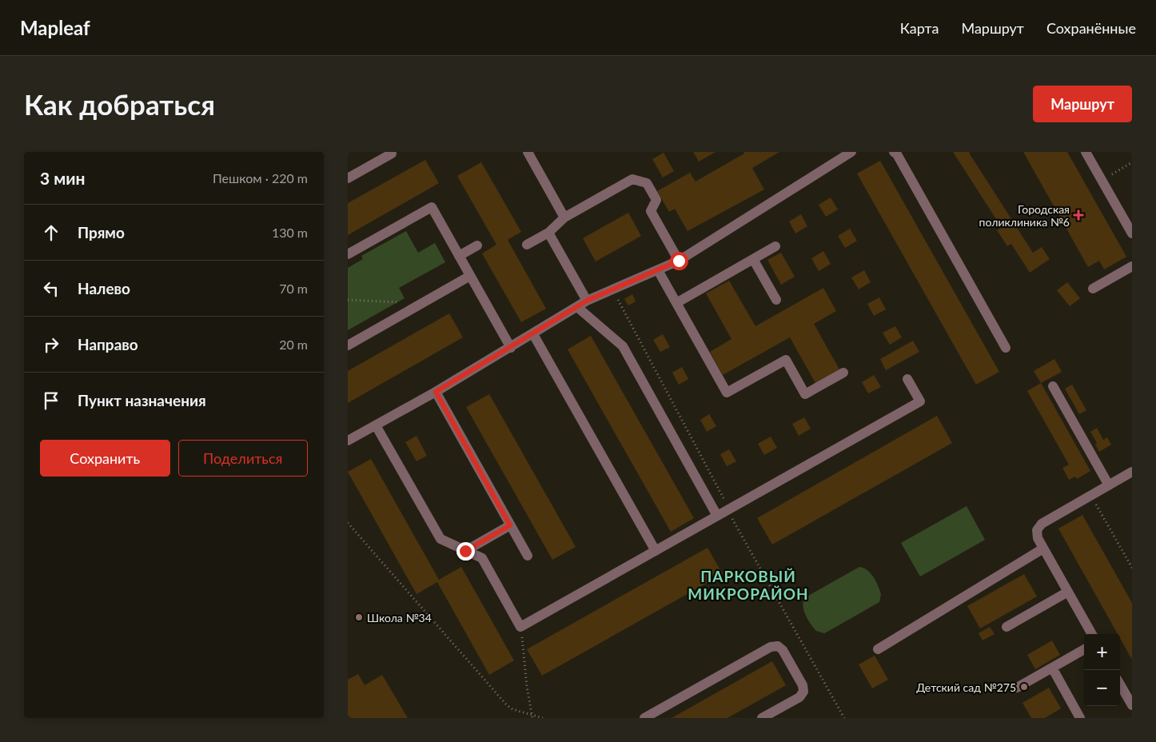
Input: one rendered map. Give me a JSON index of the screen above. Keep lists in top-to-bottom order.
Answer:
{
  "districts": ["ПАРКОВЫЙ МИКРОРАЙОН"],
  "places": {
    "health": ["Городская поликлиника №6"],
    "other": ["Школа №34", "Детский сад №275"]
  },
  "page": {
    "header": "Mapleaf",
    "nav": ["Карта", "Маршрут", "Сохранённые"],
    "buttons": [
      "Маршрут",
      ["Сохранить", "Поделиться"]
    ],
    "title": "Как добраться",
    "heading": ["3 мин", "Пешком · 220 m"],
    "list": [
      ["Прямо", "130 m"],
      ["Налево", "70 m"],
      ["Направо", "20 m"],
      "Пункт назначения"
    ],
    "map_buttons": ["+", "−"]
  }
}
